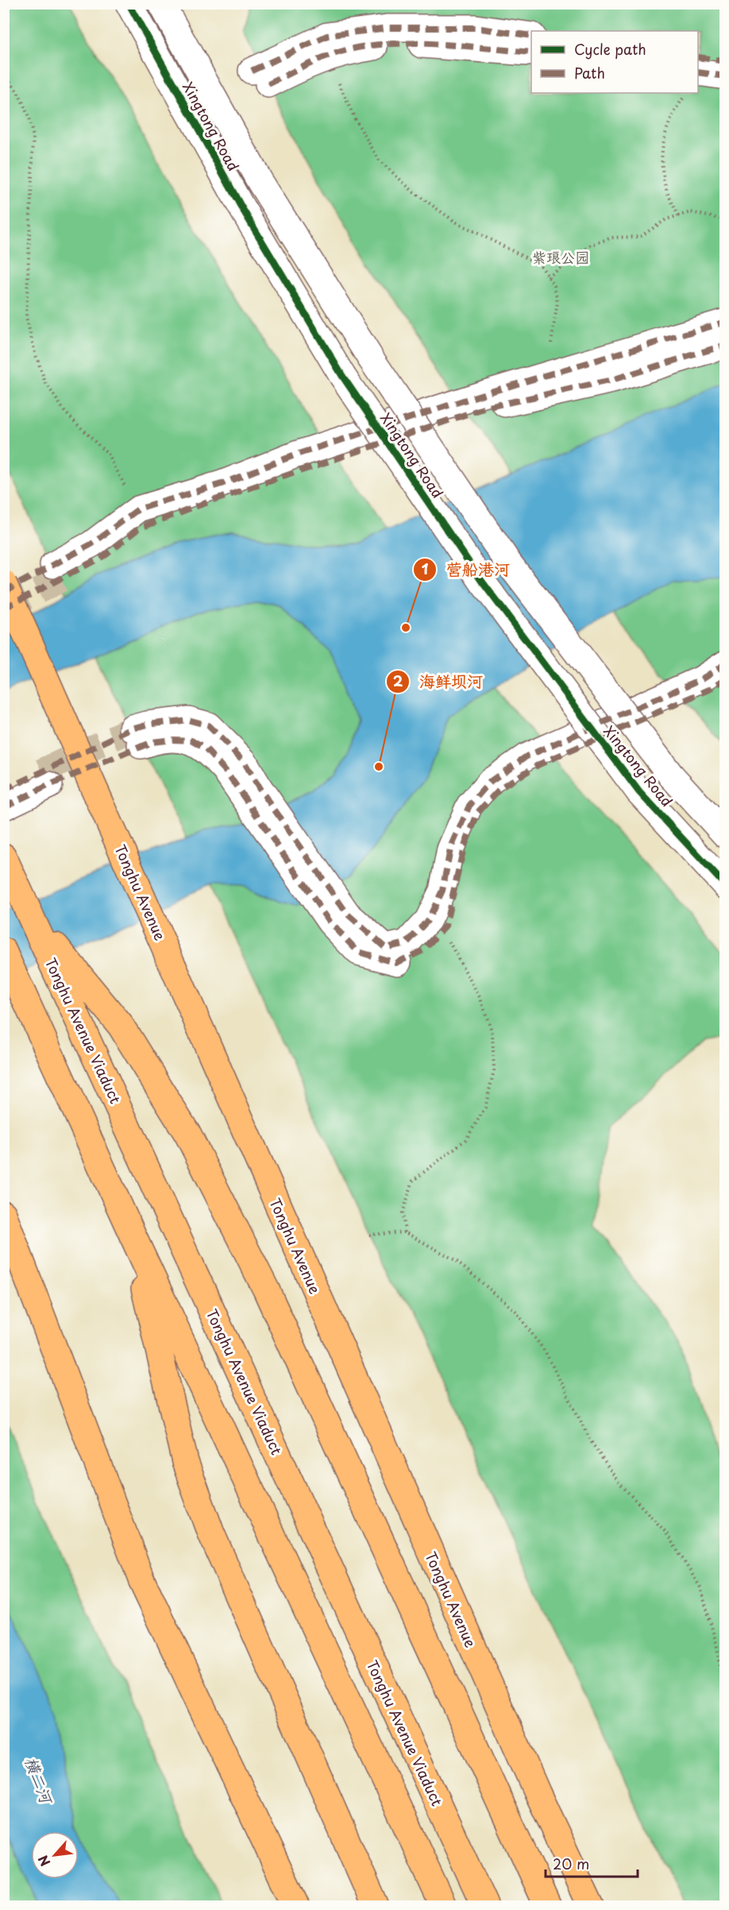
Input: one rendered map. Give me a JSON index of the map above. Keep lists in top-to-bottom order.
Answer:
{
  "streets": {
    "main road": ["Tonghu Avenue", "Tonghu Avenue Viaduct"],
    "street": ["Xingtong Road"]
  },
  "water": ["横二河"],
  "parks": ["紫琅公园"],
  "places": ["营船港河", "海鲜坝河"],
  "legend": ["Cycle path", "Path"],
  "scale_bar": "20 m",
  "north": "bottom left"
}
